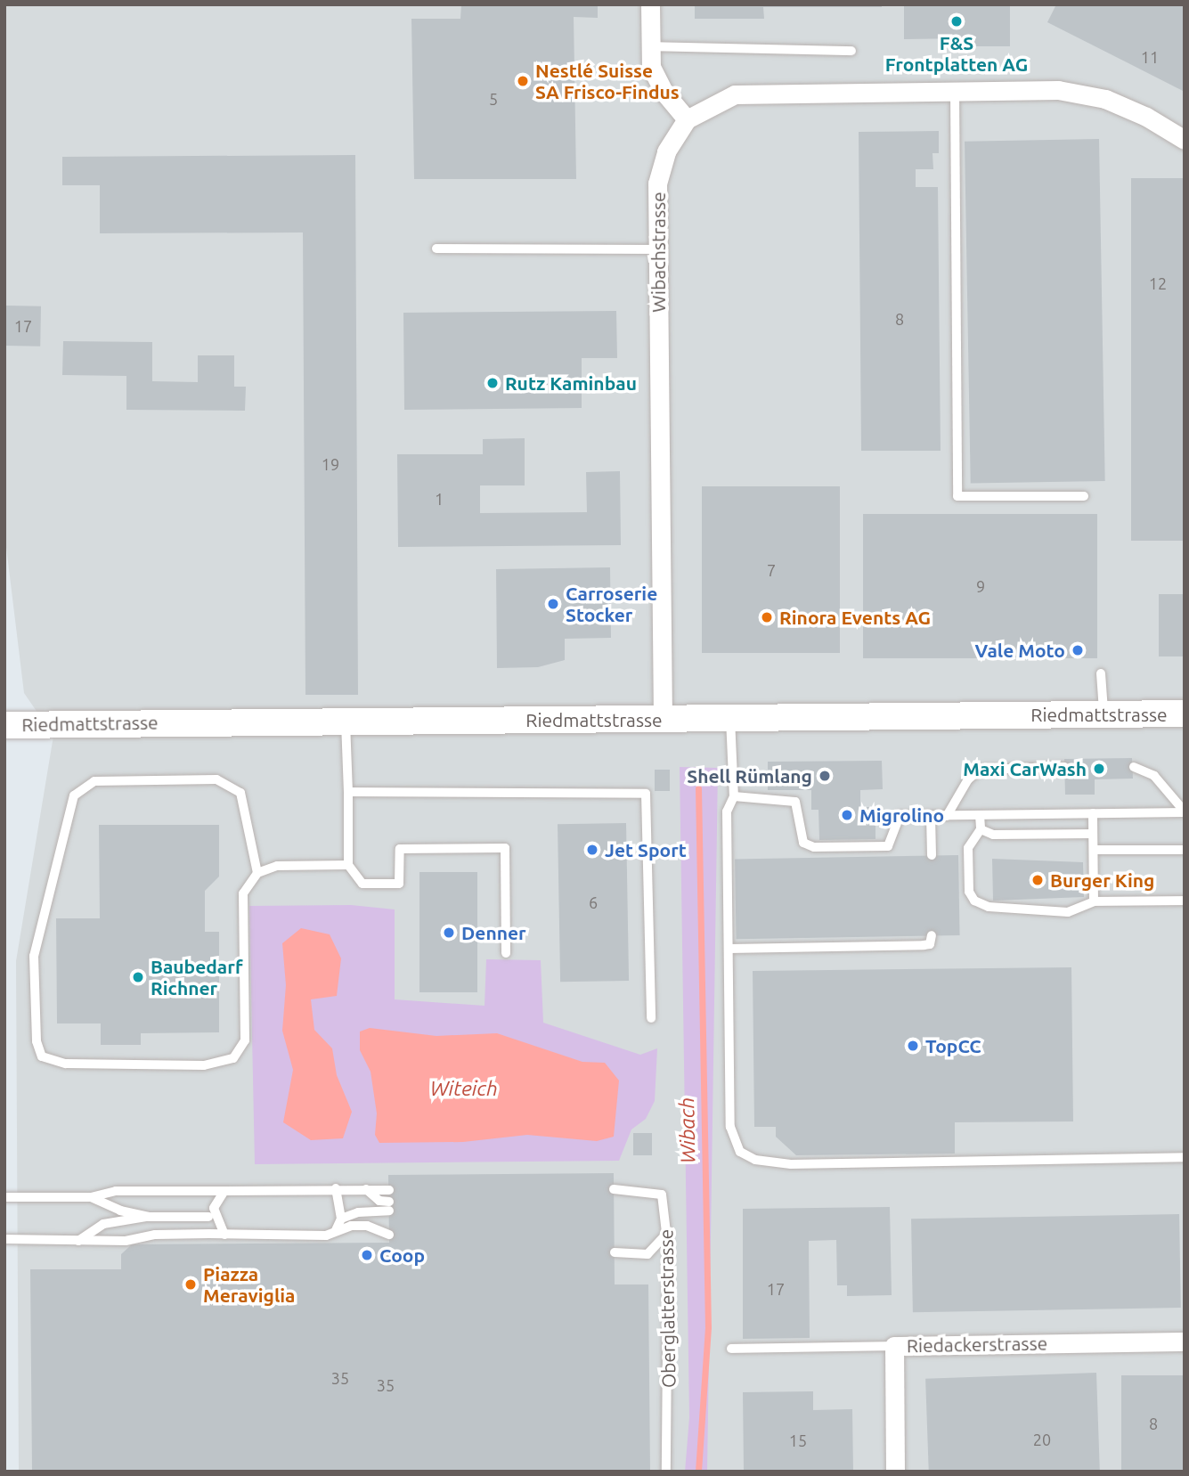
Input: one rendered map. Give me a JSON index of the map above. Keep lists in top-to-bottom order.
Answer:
{
  "streets": {
    "main road": ["Riedmattstrasse"],
    "street": ["Wibachstrasse", "Riedackerstrasse"],
    "lane": ["Oberglatterstrasse"]
  },
  "crossings": [
    ["Wibachstrasse", "Riedmattstrasse"]
  ],
  "water": ["Witeich", "Wibach"],
  "places": [
    "F&S Frontplatten AG",
    "Nestlé Suisse SA Frisco-Findus",
    "Rutz Kaminbau",
    "Carroserie Stocker",
    "Rinora Events AG",
    "Vale Moto",
    "Maxi CarWash",
    "Shell Rümlang",
    "Migrolino",
    "Jet Sport",
    "Burger King",
    "Denner",
    "Baubedarf Richner",
    "TopCC",
    "Coop",
    "Piazza Meraviglia"
  ],
  "house_numbers": [
    "11",
    "5",
    "12",
    "8",
    "17",
    "19",
    "1",
    "7",
    "9",
    "6",
    "17",
    "35",
    "35",
    "8",
    "20",
    "15"
  ]
}
